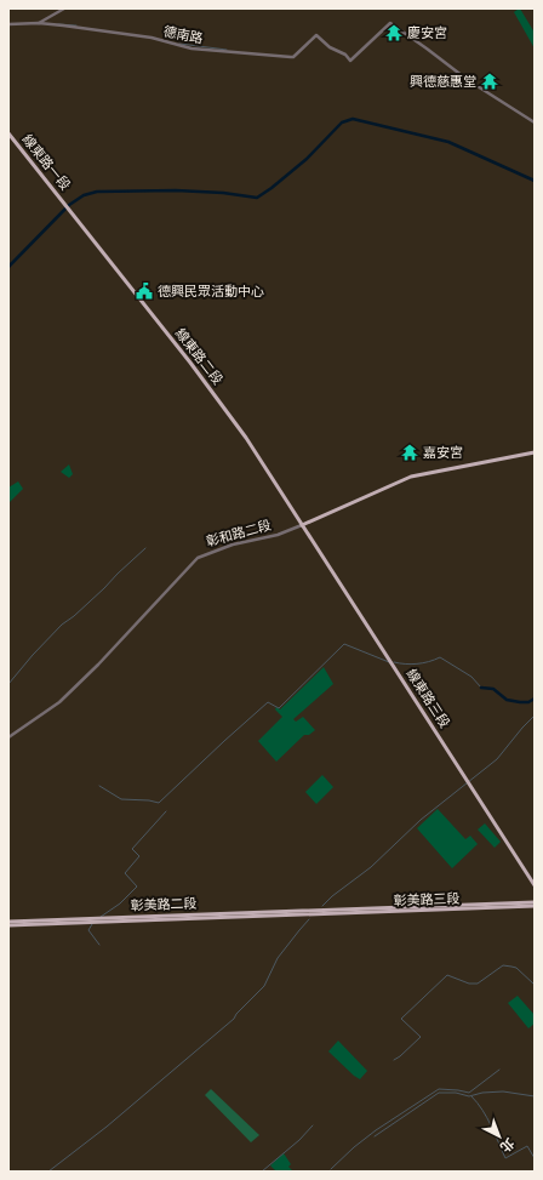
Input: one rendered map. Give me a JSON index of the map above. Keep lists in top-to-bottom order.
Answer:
{
  "streets": {
    "main road": [
      "線東路一段",
      "線東路二段",
      "彰和路二段",
      "線東路三段",
      "彰美路三段",
      "彰美路二段"
    ],
    "street": ["德南路"]
  },
  "crossings": [
    ["線東路一段", "線東路二段"],
    ["線東路二段", "彰和路二段"],
    ["線東路二段", "線東路三段"],
    ["彰和路二段", "線東路三段"],
    ["彰美路三段", "彰美路二段"]
  ],
  "places": {
    "temple": ["慶安宮", "興德慈惠堂", "嘉安宮"],
    "public building": ["德興民眾活動中心"]
  },
  "north": "bottom right"
}
